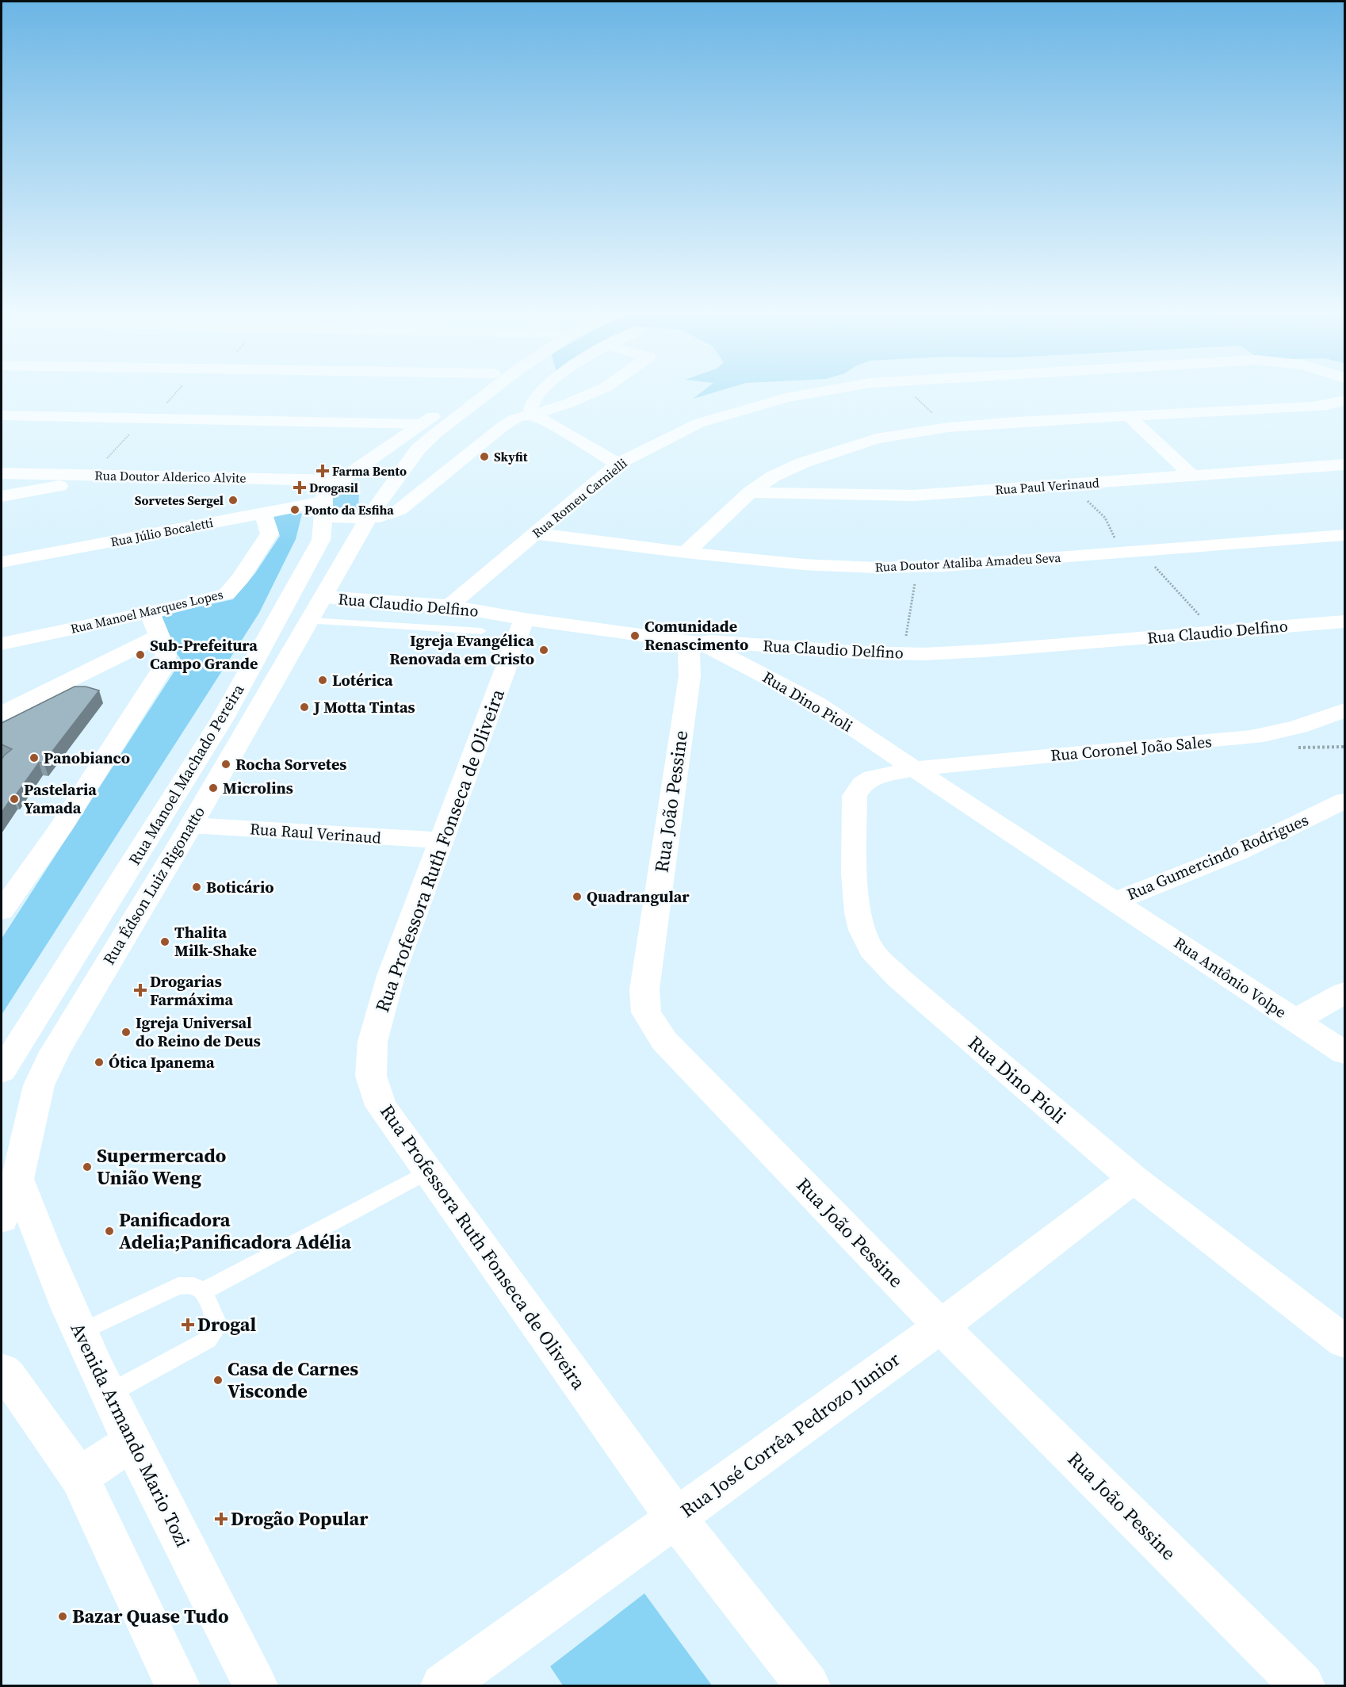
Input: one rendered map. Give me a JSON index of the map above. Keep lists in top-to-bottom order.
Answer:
{
  "streets": {
    "street": [
      "Rua Doutor Alderico Alvite",
      "Rua Paul Verinaud",
      "Rua Romeu Carnielli",
      "Rua Júlio Bocaletti",
      "Rua Doutor Ataliba Amadeu Seva",
      "Rua Claudio Delfino",
      "Rua Manoel Marques Lopes",
      "Rua Dino Pioli",
      "Rua Coronel João Sales",
      "Rua Manoel Machado Pereira",
      "Rua João Pessine",
      "Rua Raul Verinaud",
      "Rua Professora Ruth Fonseca de Oliveira",
      "Rua Gumercindo Rodrigues",
      "Rua Édson Luiz Rigonatto",
      "Rua Antônio Volpe",
      "Avenida Armando Mario Tozi",
      "Rua José Corrêa Pedrozo Junior"
    ]
  },
  "crossings": [
    ["Rua Doutor Alderico Alvite", "Rua Édson Luiz Rigonatto"],
    ["Rua Romeu Carnielli", "Rua Doutor Ataliba Amadeu Seva"],
    ["Rua Romeu Carnielli", "Rua Claudio Delfino"],
    ["Rua Júlio Bocaletti", "Rua Manoel Marques Lopes"],
    ["Rua Júlio Bocaletti", "Rua Manoel Machado Pereira"],
    ["Rua Claudio Delfino", "Rua Dino Pioli"],
    ["Rua Claudio Delfino", "Rua Manoel Machado Pereira"],
    ["Rua Claudio Delfino", "Rua João Pessine"],
    ["Rua Claudio Delfino", "Rua Professora Ruth Fonseca de Oliveira"],
    ["Rua Claudio Delfino", "Rua Édson Luiz Rigonatto"],
    ["Rua Dino Pioli", "Rua Coronel João Sales"],
    ["Rua Dino Pioli", "Rua João Pessine"],
    ["Rua Dino Pioli", "Rua Gumercindo Rodrigues"],
    ["Rua Dino Pioli", "Rua Antônio Volpe"],
    ["Rua Dino Pioli", "Rua José Corrêa Pedrozo Junior"],
    ["Rua João Pessine", "Rua José Corrêa Pedrozo Junior"],
    ["Rua Raul Verinaud", "Rua Professora Ruth Fonseca de Oliveira"],
    ["Rua Raul Verinaud", "Rua Édson Luiz Rigonatto"],
    ["Rua Professora Ruth Fonseca de Oliveira", "Rua José Corrêa Pedrozo Junior"],
    ["Rua Gumercindo Rodrigues", "Rua Antônio Volpe"],
    ["Rua Édson Luiz Rigonatto", "Avenida Armando Mario Tozi"]
  ],
  "places": {
    "other": [
      "Skyfit",
      "Sorvetes Sergel",
      "Ponto da Esfiha",
      "Comunidade Renascimento",
      "Igreja Evangélica Renovada em Cristo",
      "Sub-Prefeitura Campo Grande",
      "Lotérica",
      "J Motta Tintas",
      "Panobianco",
      "Rocha Sorvetes",
      "Microlins",
      "Pastelaria Yamada",
      "Boticário",
      "Quadrangular",
      "Thalita Milk-Shake",
      "Igreja Universal do Reino de Deus",
      "Ótica Ipanema",
      "Supermercado União Weng",
      "Panificadora Adelia;Panificadora Adélia",
      "Casa de Carnes Visconde",
      "Bazar Quase Tudo"
    ],
    "health": [
      "Farma Bento",
      "Drogasil",
      "Drogarias Farmáxima",
      "Drogal",
      "Drogão Popular"
    ]
  }
}
